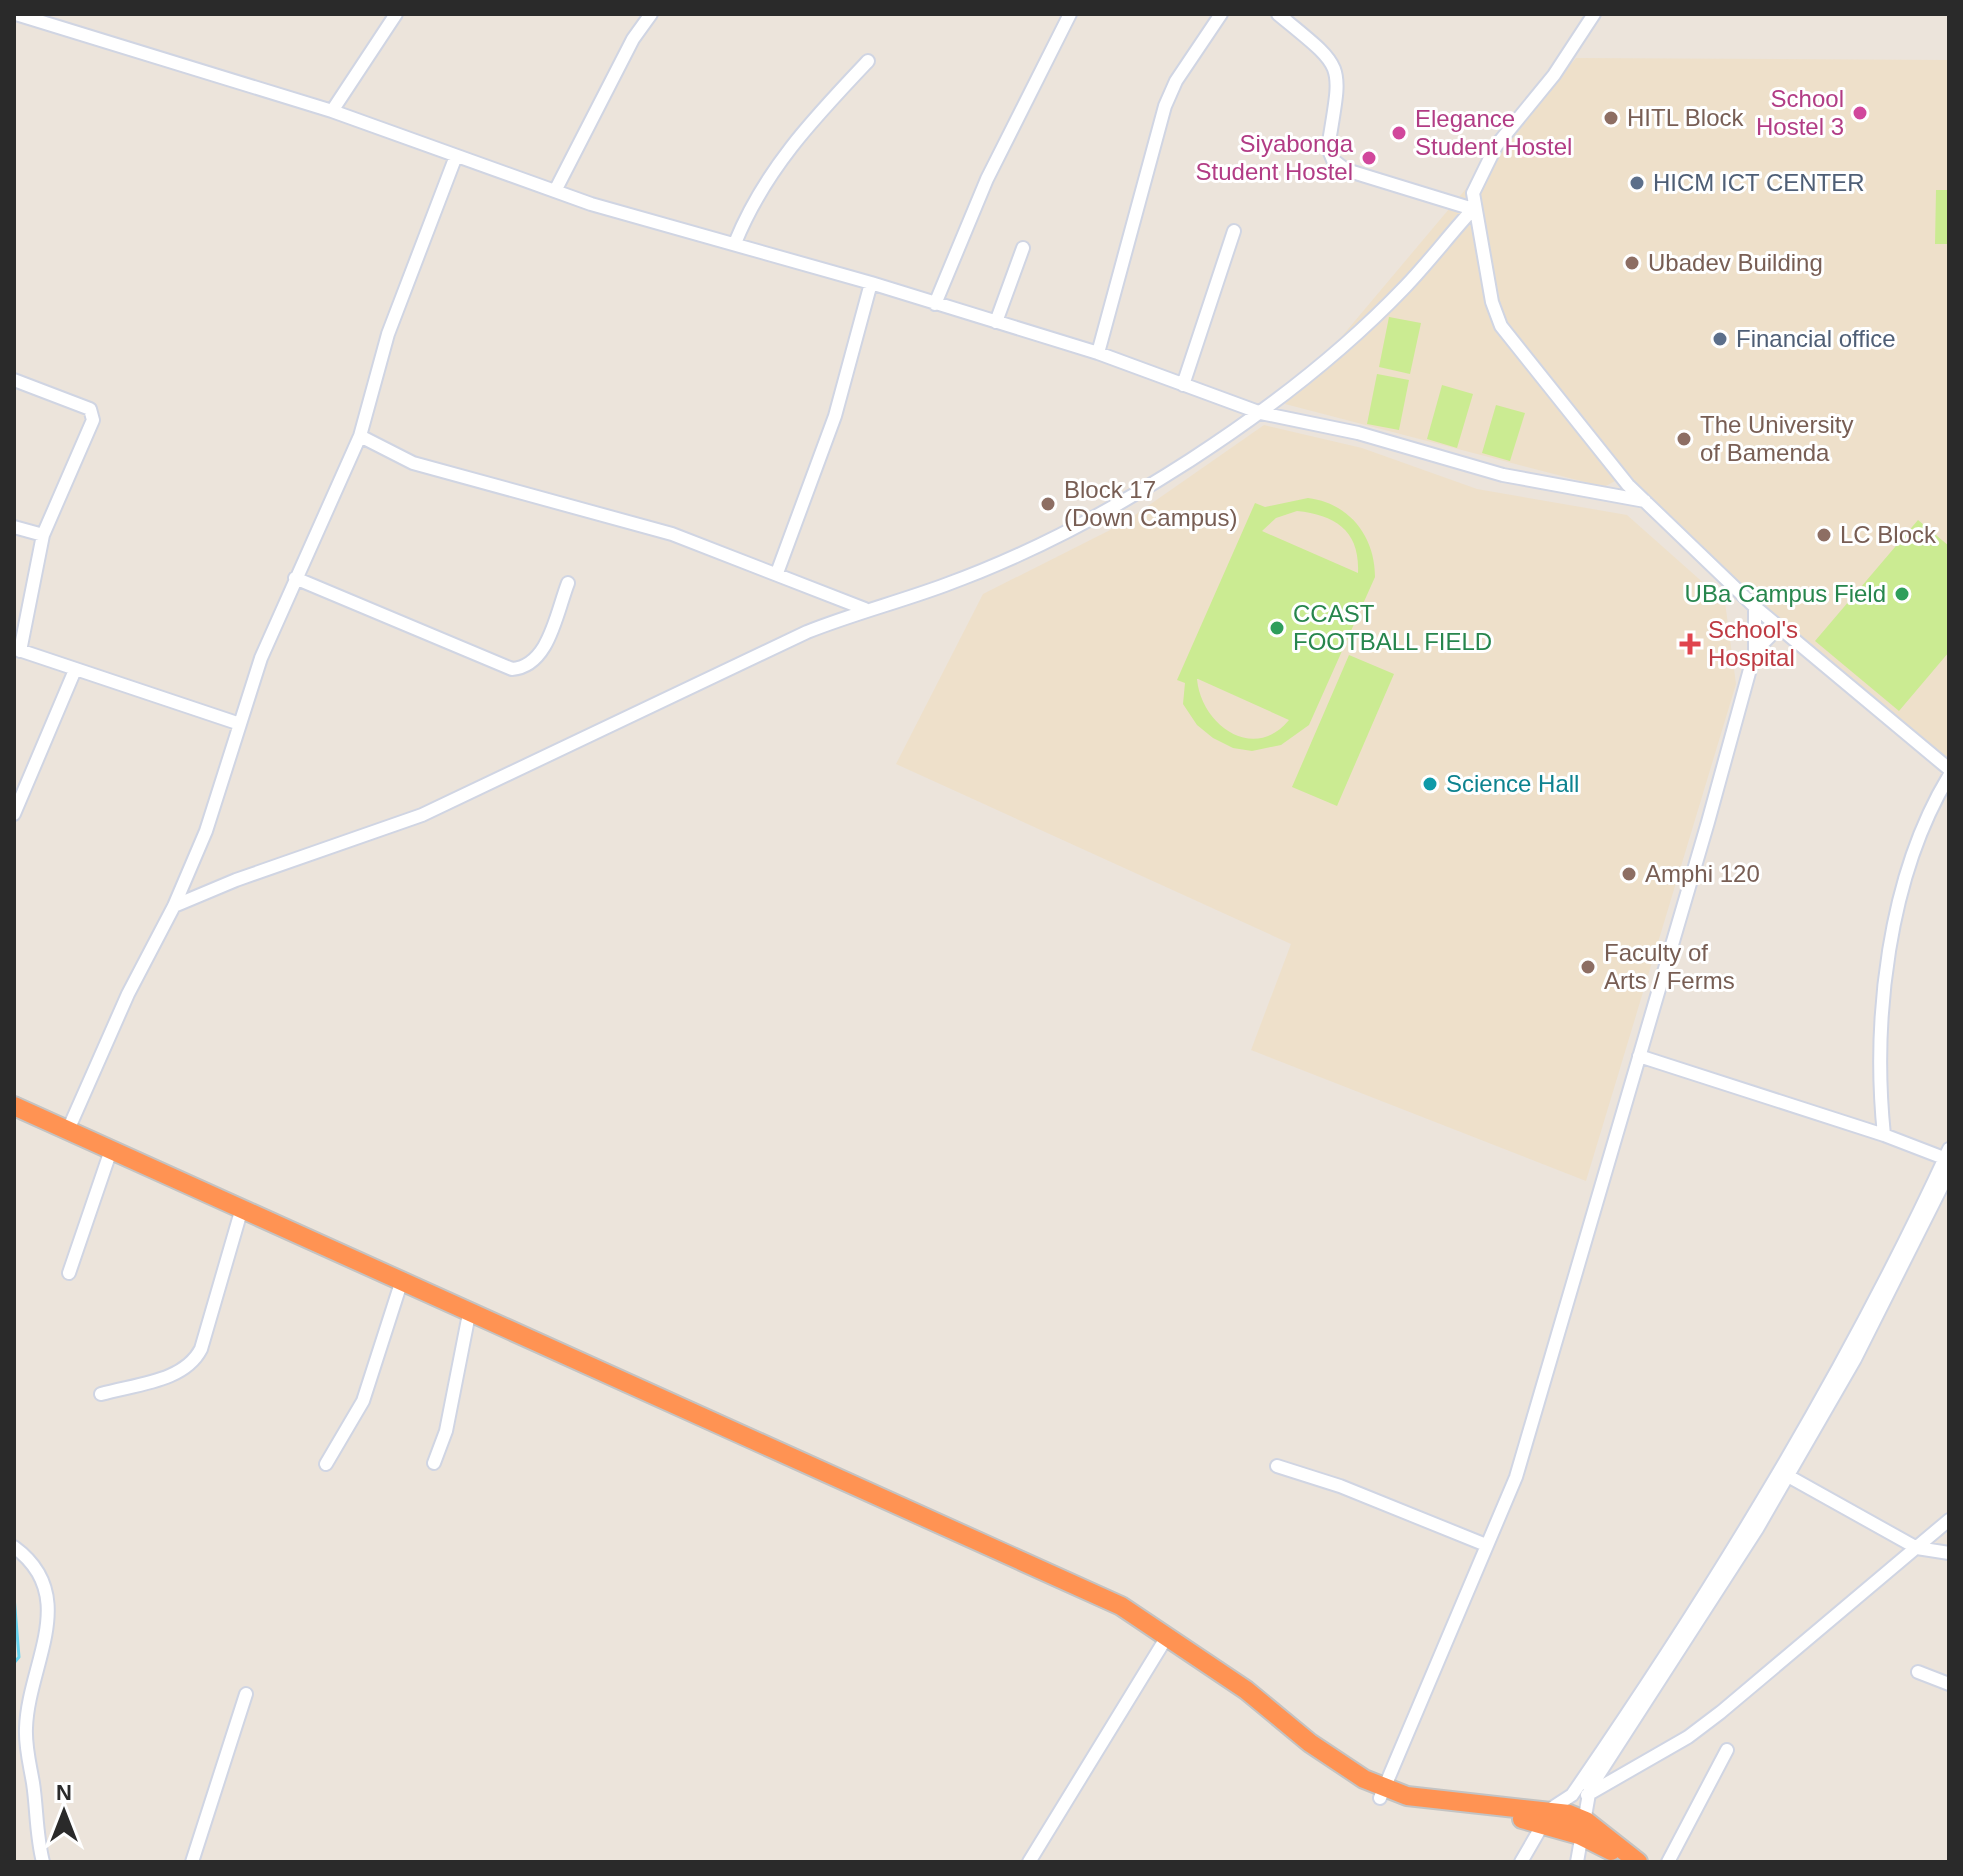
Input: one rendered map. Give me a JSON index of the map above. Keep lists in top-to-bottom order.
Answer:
{
  "places": {
    "other": [
      "School Hostel 3",
      "HITL Block",
      "Elegance Student Hostel",
      "Siyabonga Student Hostel",
      "HICM ICT CENTER",
      "Ubadev Building",
      "Financial office",
      "The University of Bamenda",
      "Block 17 (Down Campus)",
      "LC Block",
      "UBa Campus Field",
      "CCAST FOOTBALL FIELD",
      "Science Hall",
      "Amphi 120",
      "Faculty of Arts / Ferms"
    ],
    "health": ["School's Hospital"]
  },
  "north": "top"
}
